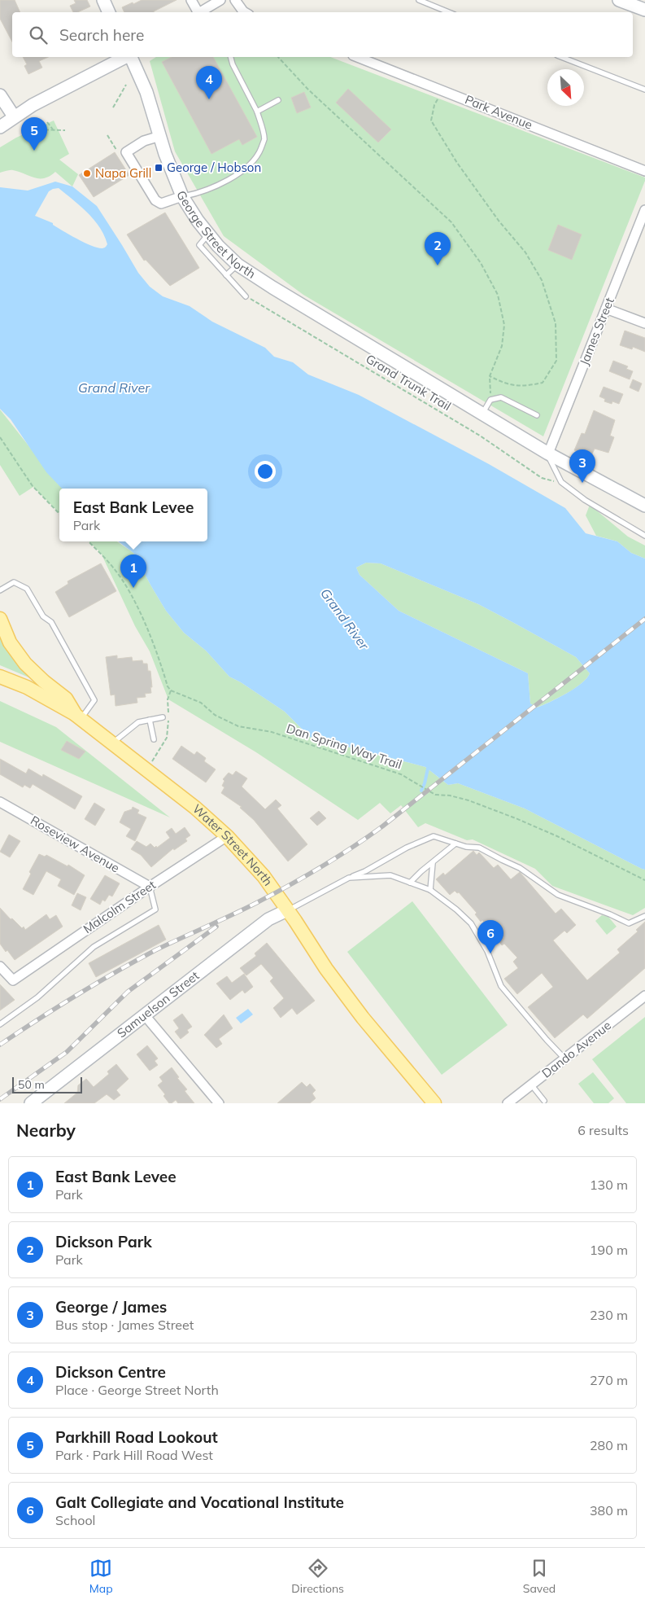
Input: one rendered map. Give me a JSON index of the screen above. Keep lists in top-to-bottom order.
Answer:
{
  "streets": {
    "main road": ["George Street North", "Water Street North", "Samuelson Street"],
    "street": [
      "Park Avenue",
      "James Street",
      "Roseview Avenue",
      "Malcolm Street",
      "Dando Avenue"
    ],
    "path": ["Grand Trunk Trail", "Dan Spring Way Trail"]
  },
  "crossings": [
    ["George Street North", "James Street"],
    ["Roseview Avenue", "Malcolm Street"],
    ["Water Street North", "Malcolm Street"],
    ["Water Street North", "Samuelson Street"]
  ],
  "water": ["Grand River"],
  "places": {
    "transit": ["George / Hobson"],
    "other": ["Napa Grill"]
  },
  "scale_bar": "50 m",
  "north": "bottom right",
  "page": {
    "search": "Search here",
    "pins": [
      "4",
      "5",
      "2",
      "3",
      "1",
      "6"
    ],
    "popup": ["East Bank Levee", "Park"],
    "scale": "50 m",
    "heading": ["Nearby", "6 results"],
    "list": [
      {
        "mark": "1",
        "name": "East Bank Levee",
        "note": "Park",
        "value": "130 m"
      },
      {
        "mark": "2",
        "name": "Dickson Park",
        "note": "Park",
        "value": "190 m"
      },
      {
        "mark": "3",
        "name": "George / James",
        "note": "Bus stop · James Street",
        "value": "230 m"
      },
      {
        "mark": "4",
        "name": "Dickson Centre",
        "note": "Place · George Street North",
        "value": "270 m"
      },
      {
        "mark": "5",
        "name": "Parkhill Road Lookout",
        "note": "Park · Park Hill Road West",
        "value": "280 m"
      },
      {
        "mark": "6",
        "name": "Galt Collegiate and Vocational Institute",
        "note": "School",
        "value": "380 m"
      }
    ],
    "nav": ["Map", "Directions", "Saved"]
  }
}
